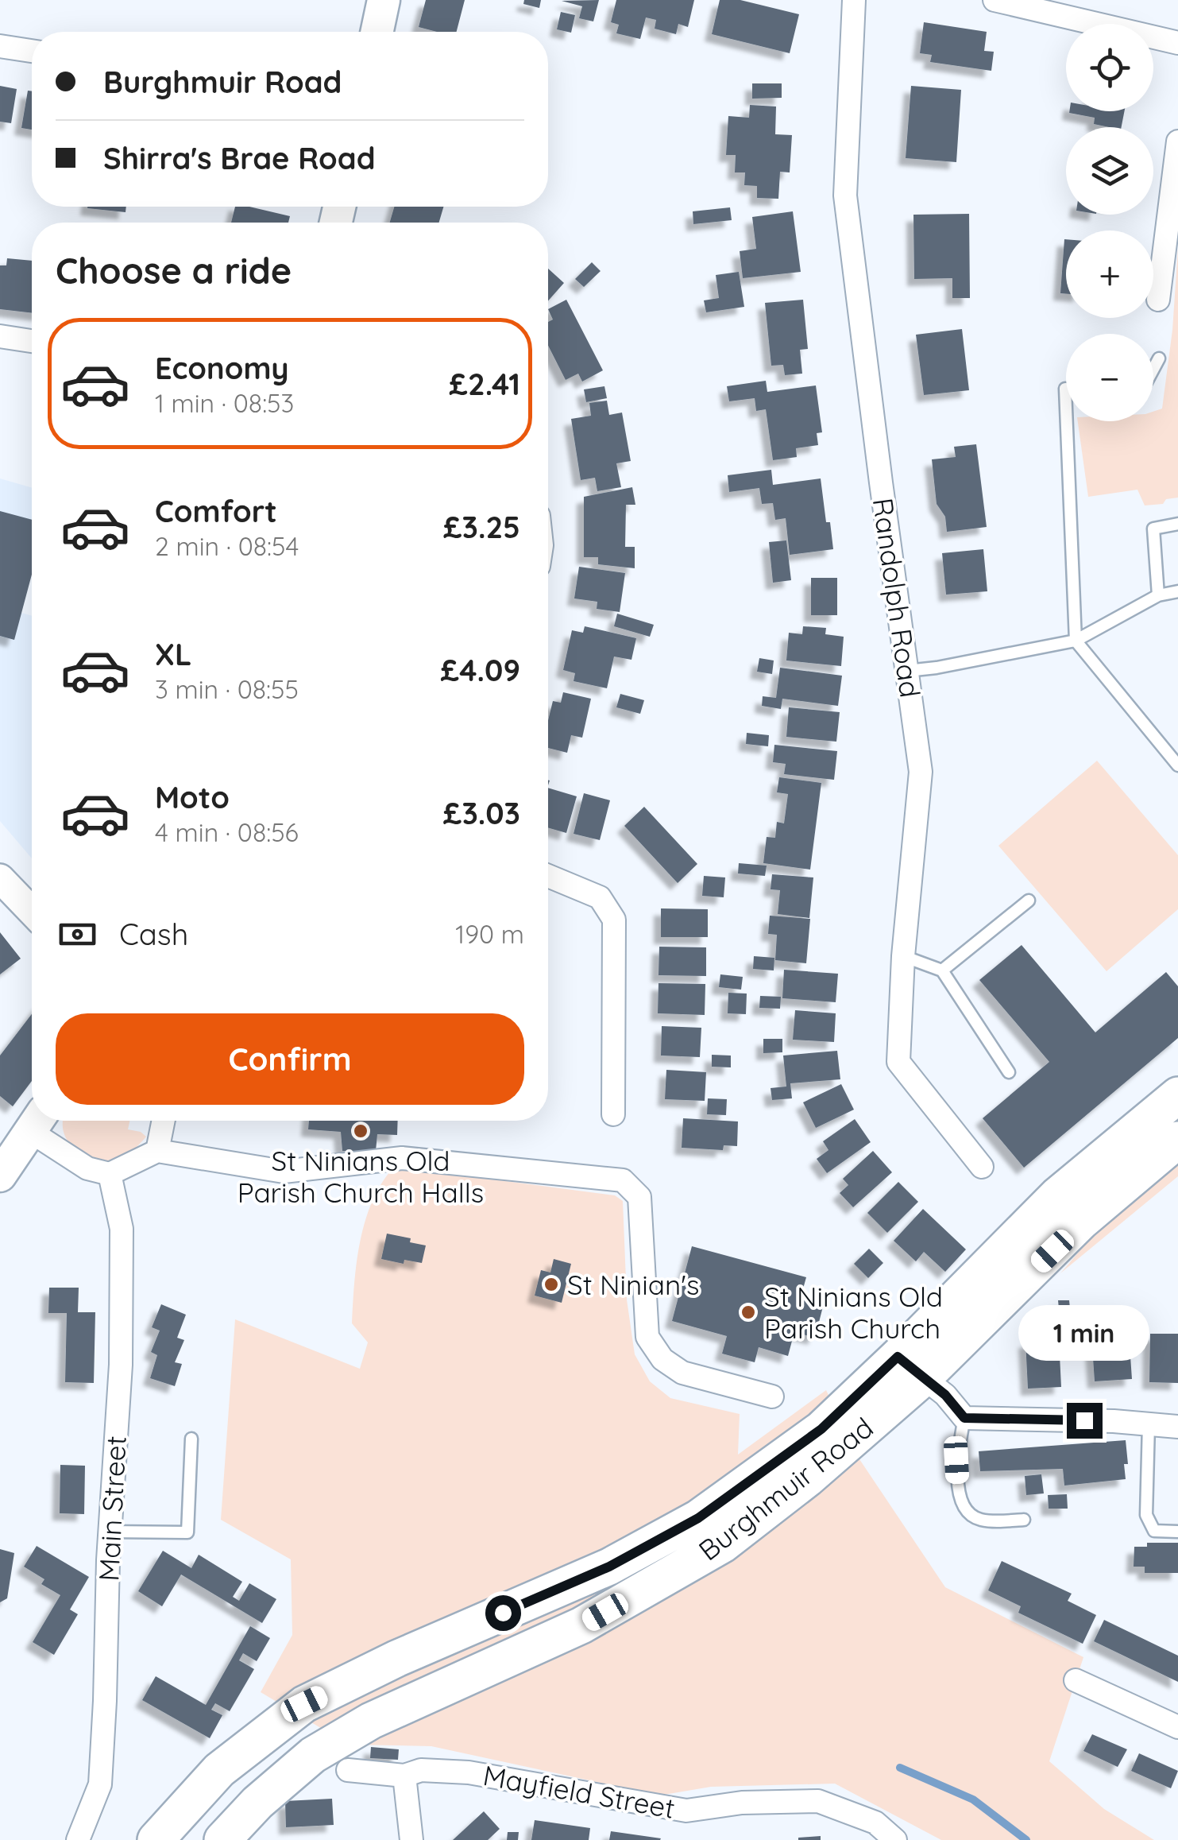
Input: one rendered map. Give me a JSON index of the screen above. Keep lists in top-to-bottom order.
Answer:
{
  "streets": {
    "main road": ["Burghmuir Road"],
    "street": ["Randolph Road", "Main Street", "Mayfield Street"]
  },
  "places": ["St Ninians Old Parish Church Halls", "St Ninian's", "St Ninians Old Parish Church"],
  "page": {
    "map_buttons": ["+", "−"],
    "banner": ["Burghmuir Road", "Shirra's Brae Road"],
    "heading": "Choose a ride",
    "list": [
      {
        "name": "Economy",
        "note": "1 min · 08:53",
        "value": "£2.41"
      },
      {
        "name": "Comfort",
        "note": "2 min · 08:54",
        "value": "£3.25"
      },
      {
        "name": "XL",
        "note": "3 min · 08:55",
        "value": "£4.09"
      },
      {
        "name": "Moto",
        "note": "4 min · 08:56",
        "value": "£3.03"
      }
    ],
    "pay": ["Cash", "190 m"],
    "buttons": "Confirm",
    "bubble": "1 min"
  }
}
